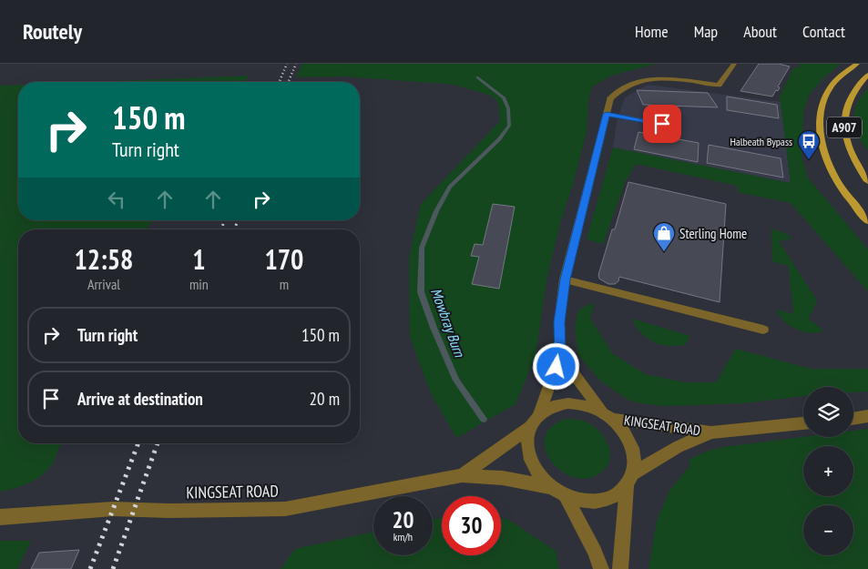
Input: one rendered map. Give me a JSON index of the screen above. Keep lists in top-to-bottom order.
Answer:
{
  "streets": {
    "main road": ["A907"],
    "street": ["KINGSEAT ROAD"]
  },
  "water": ["Mowbray Burn"],
  "places": {
    "bus stop": ["Halbeath Bypass"],
    "shop": ["Sterling Home"]
  },
  "page": {
    "header": "Routely",
    "nav": [
      "Home",
      "Map",
      "About",
      "Contact"
    ],
    "turn": ["150 m", "Turn right"],
    "eta": [
      "12:58",
      "Arrival",
      "1",
      "min",
      "170",
      "m"
    ],
    "list": [
      {
        "name": "Turn right",
        "value": "150 m"
      },
      {
        "name": "Arrive at destination",
        "value": "20 m"
      }
    ],
    "map_buttons": ["+", "−"],
    "speed": "20 km/h",
    "limit": "30"
  }
}
